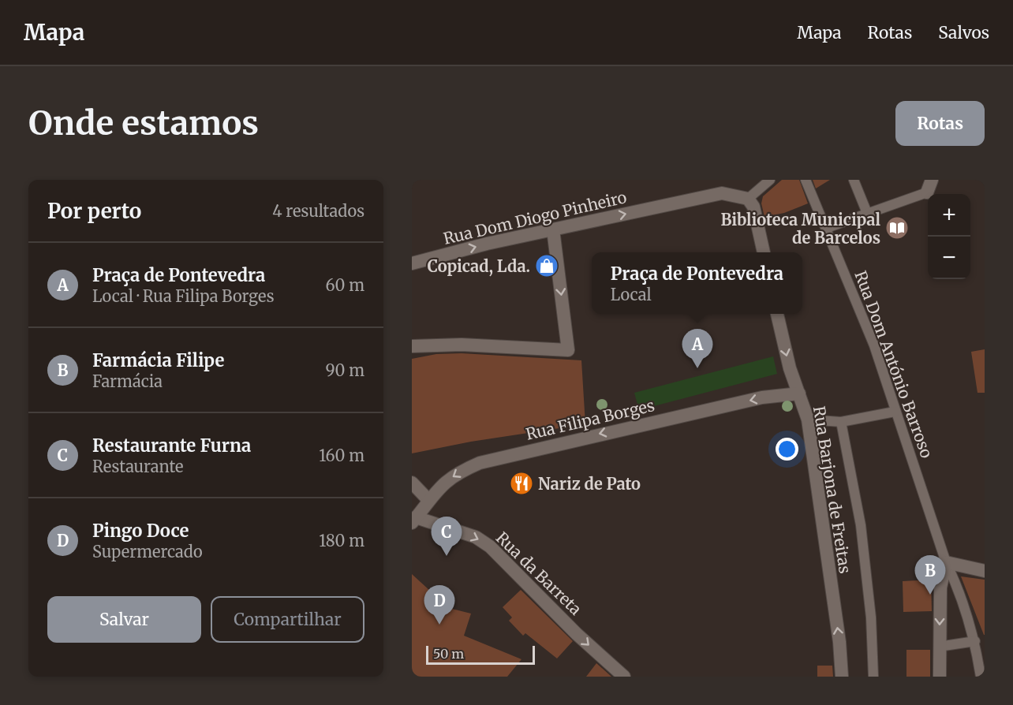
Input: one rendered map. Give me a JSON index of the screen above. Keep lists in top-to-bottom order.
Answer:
{
  "streets": {
    "street": [
      "Rua Dom Diogo Pinheiro",
      "Rua Dom António Barroso",
      "Rua Filipa Borges",
      "Rua Barjona de Freitas",
      "Rua da Barreta"
    ]
  },
  "crossings": [
    ["Rua Filipa Borges", "Rua Barjona de Freitas"],
    ["Rua Filipa Borges", "Rua da Barreta"]
  ],
  "one_way": ["Rua Dom Diogo Pinheiro", "Rua Filipa Borges", "Rua da Barreta"],
  "places": {
    "library": ["Biblioteca Municipal de Barcelos"],
    "shop": ["Copicad, Lda."],
    "restaurant": ["Nariz de Pato"]
  },
  "scale_bar": "50 m",
  "page": {
    "header": "Mapa",
    "nav": ["Mapa", "Rotas", "Salvos"],
    "buttons": [
      "Rotas",
      ["Salvar", "Compartilhar"]
    ],
    "title": "Onde estamos",
    "heading": ["Por perto", "4 resultados"],
    "map_buttons": ["+", "−"],
    "list": [
      {
        "mark": "A",
        "name": "Praça de Pontevedra",
        "note": "Local · Rua Filipa Borges",
        "value": "60 m"
      },
      {
        "mark": "B",
        "name": "Farmácia Filipe",
        "note": "Farmácia",
        "value": "90 m"
      },
      {
        "mark": "C",
        "name": "Restaurante Furna",
        "note": "Restaurante",
        "value": "160 m"
      },
      {
        "mark": "D",
        "name": "Pingo Doce",
        "note": "Supermercado",
        "value": "180 m"
      }
    ],
    "popup": ["Praça de Pontevedra", "Local"],
    "pins": [
      "A",
      "C",
      "B",
      "D"
    ],
    "scale": "50 m"
  }
}
